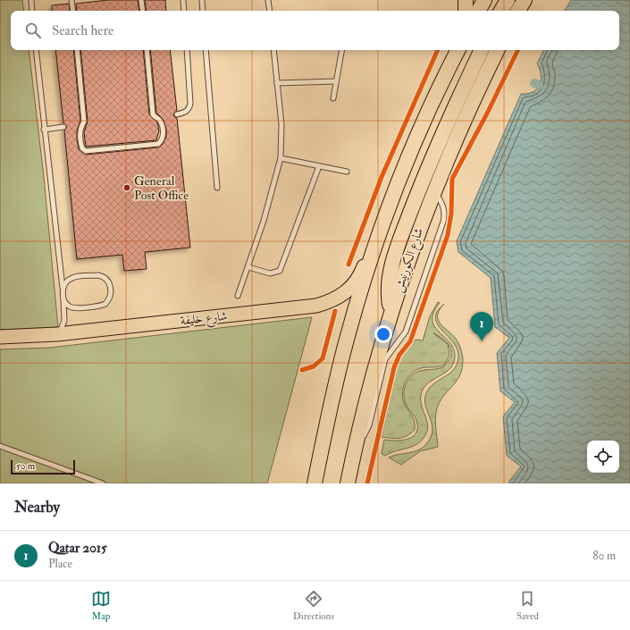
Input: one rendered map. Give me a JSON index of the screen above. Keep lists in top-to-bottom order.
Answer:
{
  "streets": {
    "highway": ["شارع الكورنيش"],
    "main road": ["شارع خليفة"]
  },
  "places": ["General Post Office"],
  "scale_bar": "50 m",
  "page": {
    "search": "Search here",
    "pins": "1",
    "scale": "50 m",
    "heading": "Nearby",
    "list": [
      {
        "mark": "1",
        "name": "Qatar 2015",
        "note": "Place",
        "value": "80 m"
      }
    ],
    "nav": ["Map", "Directions", "Saved"]
  }
}
